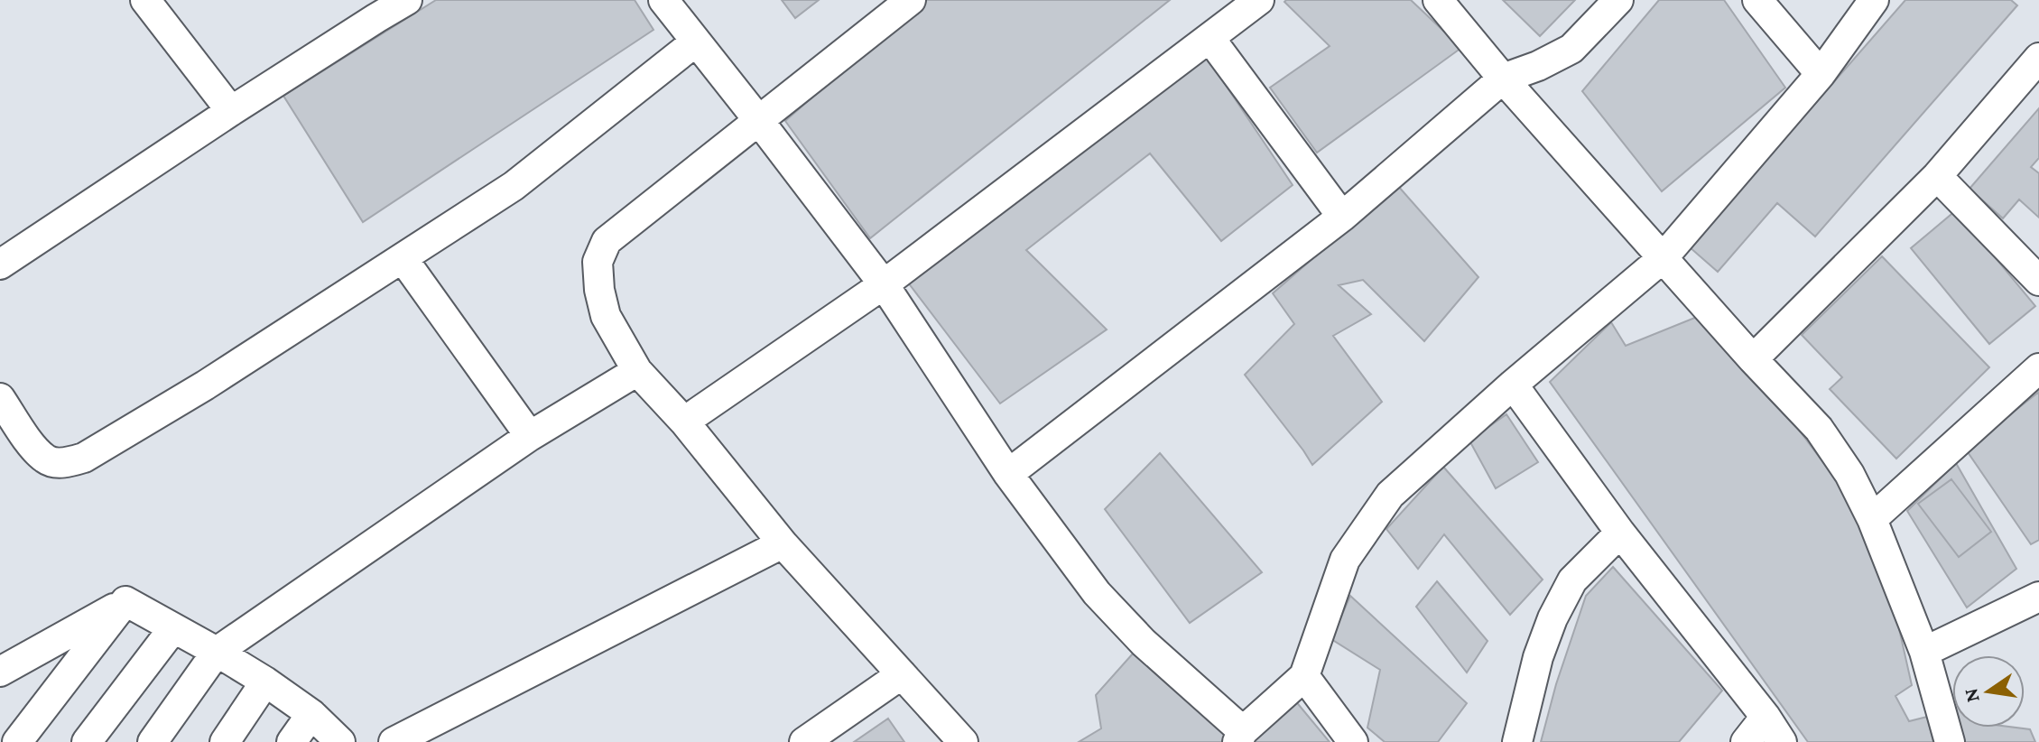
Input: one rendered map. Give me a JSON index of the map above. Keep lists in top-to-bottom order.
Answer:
{
  "north": "left"
}
